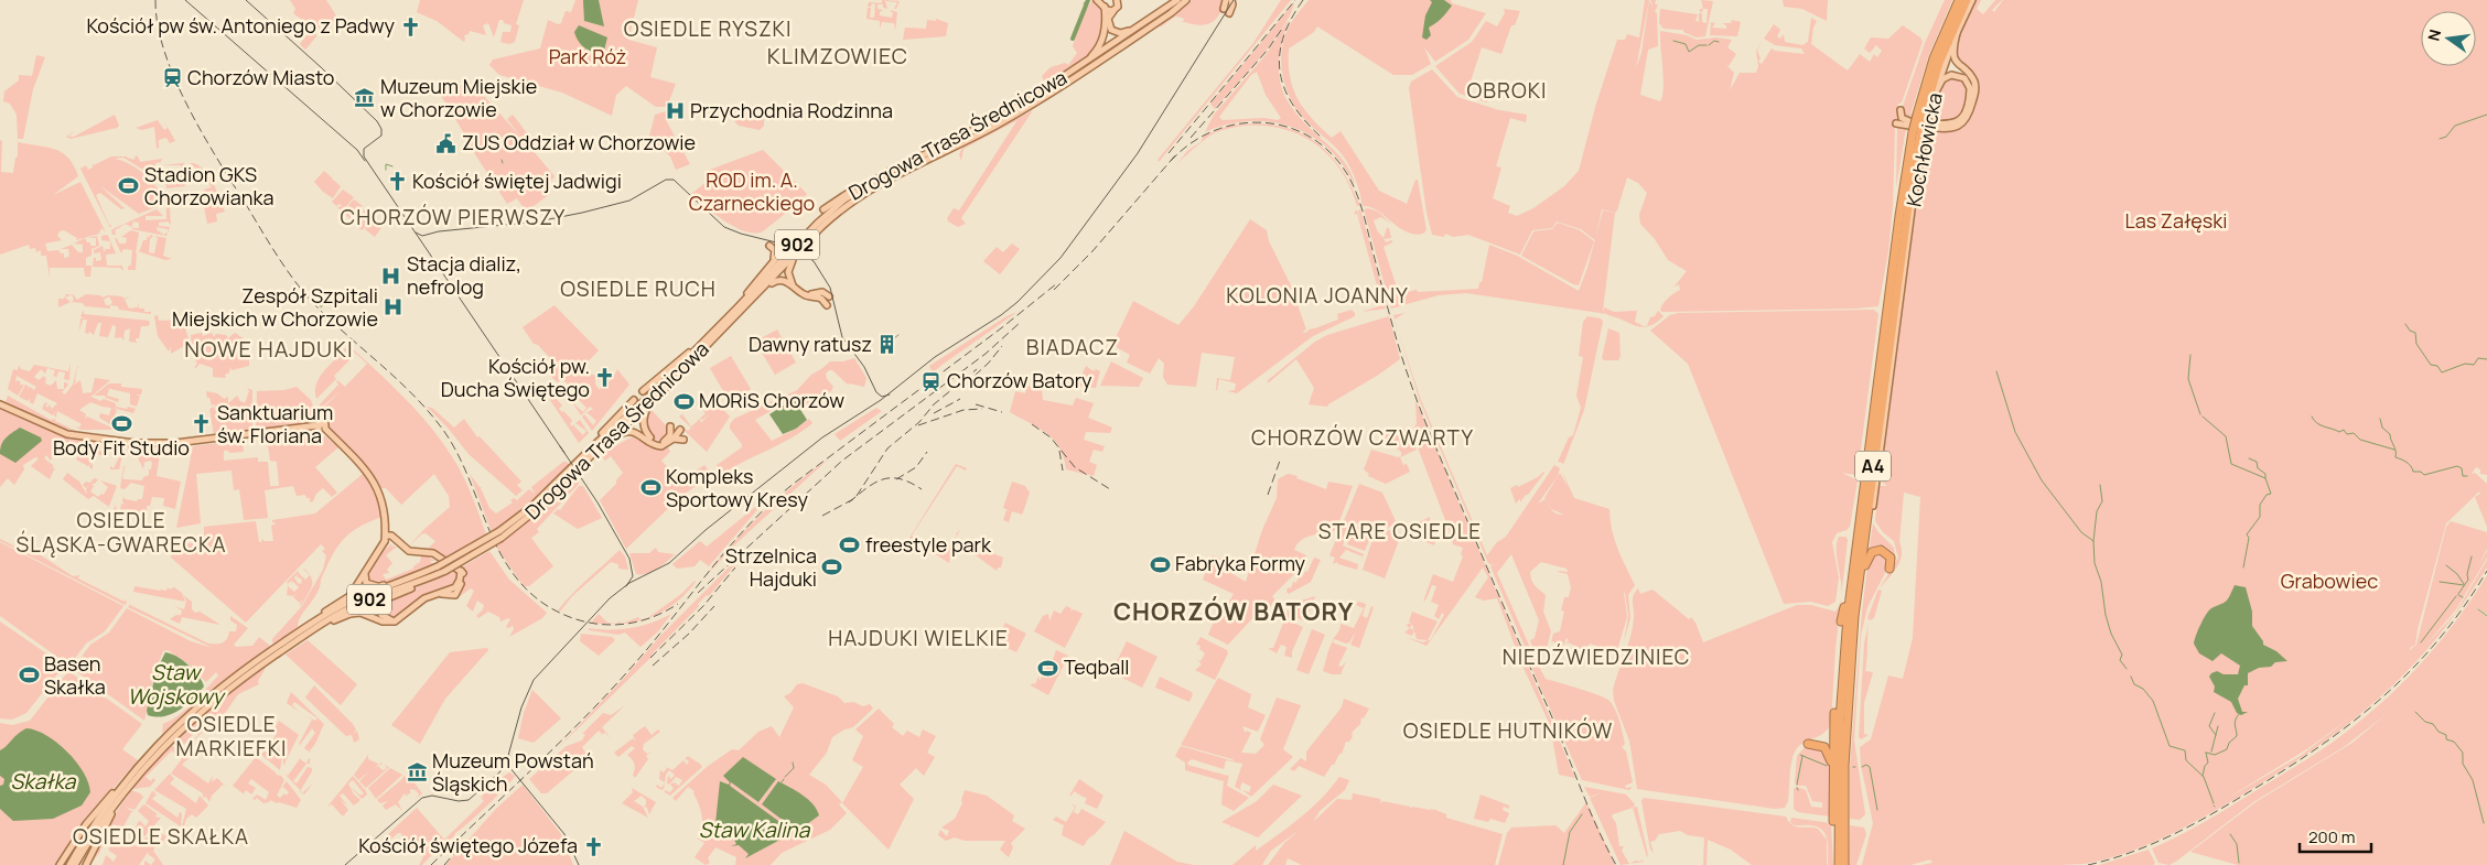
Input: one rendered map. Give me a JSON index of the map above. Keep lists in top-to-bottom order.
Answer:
{
  "streets": {
    "highway": ["A4"],
    "main road": ["Drogowa Trasa Średnicowa", "Kochłowicka", "902"]
  },
  "crossings": [
    ["Drogowa Trasa Średnicowa", "902"],
    ["Kochłowicka", "A4"]
  ],
  "districts": [
    "OSIEDLE RYSZKI",
    "KLIMZOWIEC",
    "OBROKI",
    "CHORZÓW PIERWSZY",
    "OSIEDLE RUCH",
    "KOLONIA JOANNY",
    "BIADACZ",
    "NOWE HAJDUKI",
    "CHORZÓW CZWARTY",
    "OSIEDLE ŚLĄSKA-GWARECKA",
    "STARE OSIEDLE",
    "CHORZÓW BATORY",
    "HAJDUKI WIELKIE",
    "NIEDŹWIEDZINIEC",
    "OSIEDLE MARKIEFKI",
    "OSIEDLE HUTNIKÓW",
    "OSIEDLE SKAŁKA"
  ],
  "water": ["Staw Wojskowy", "Skałka", "Staw Kalina"],
  "parks": [
    "Park Róż",
    "ROD im. A. Czarneckiego",
    "Las Załęski",
    "Grabowiec"
  ],
  "places": {
    "church": [
      "Kościół pw św. Antoniego z Padwy",
      "Kościół świętej Jadwigi",
      "Kościół pw. Ducha Świętego",
      "Sanktuarium św. Floriana",
      "Kościół świętego Józefa"
    ],
    "station": ["Chorzów Miasto", "Chorzów Batory"],
    "museum": ["Muzeum Miejskie w Chorzowie", "Muzeum Powstań Śląskich"],
    "hospital": ["Przychodnia Rodzinna", "Stacja dializ, nefrolog", "Zespół Szpitali Miejskich w Chorzowie"],
    "public building": ["ZUS Oddział w Chorzowie"],
    "sports": [
      "Stadion GKS Chorzowianka",
      "MORiS Chorzów",
      "Body Fit Studio",
      "Kompleks Sportowy Kresy",
      "freestyle park",
      "Fabryka Formy",
      "Strzelnica Hajduki",
      "Teqball",
      "Basen Skałka"
    ],
    "building": ["Dawny ratusz"]
  },
  "scale_bar": "200 m",
  "north": "left"
}
